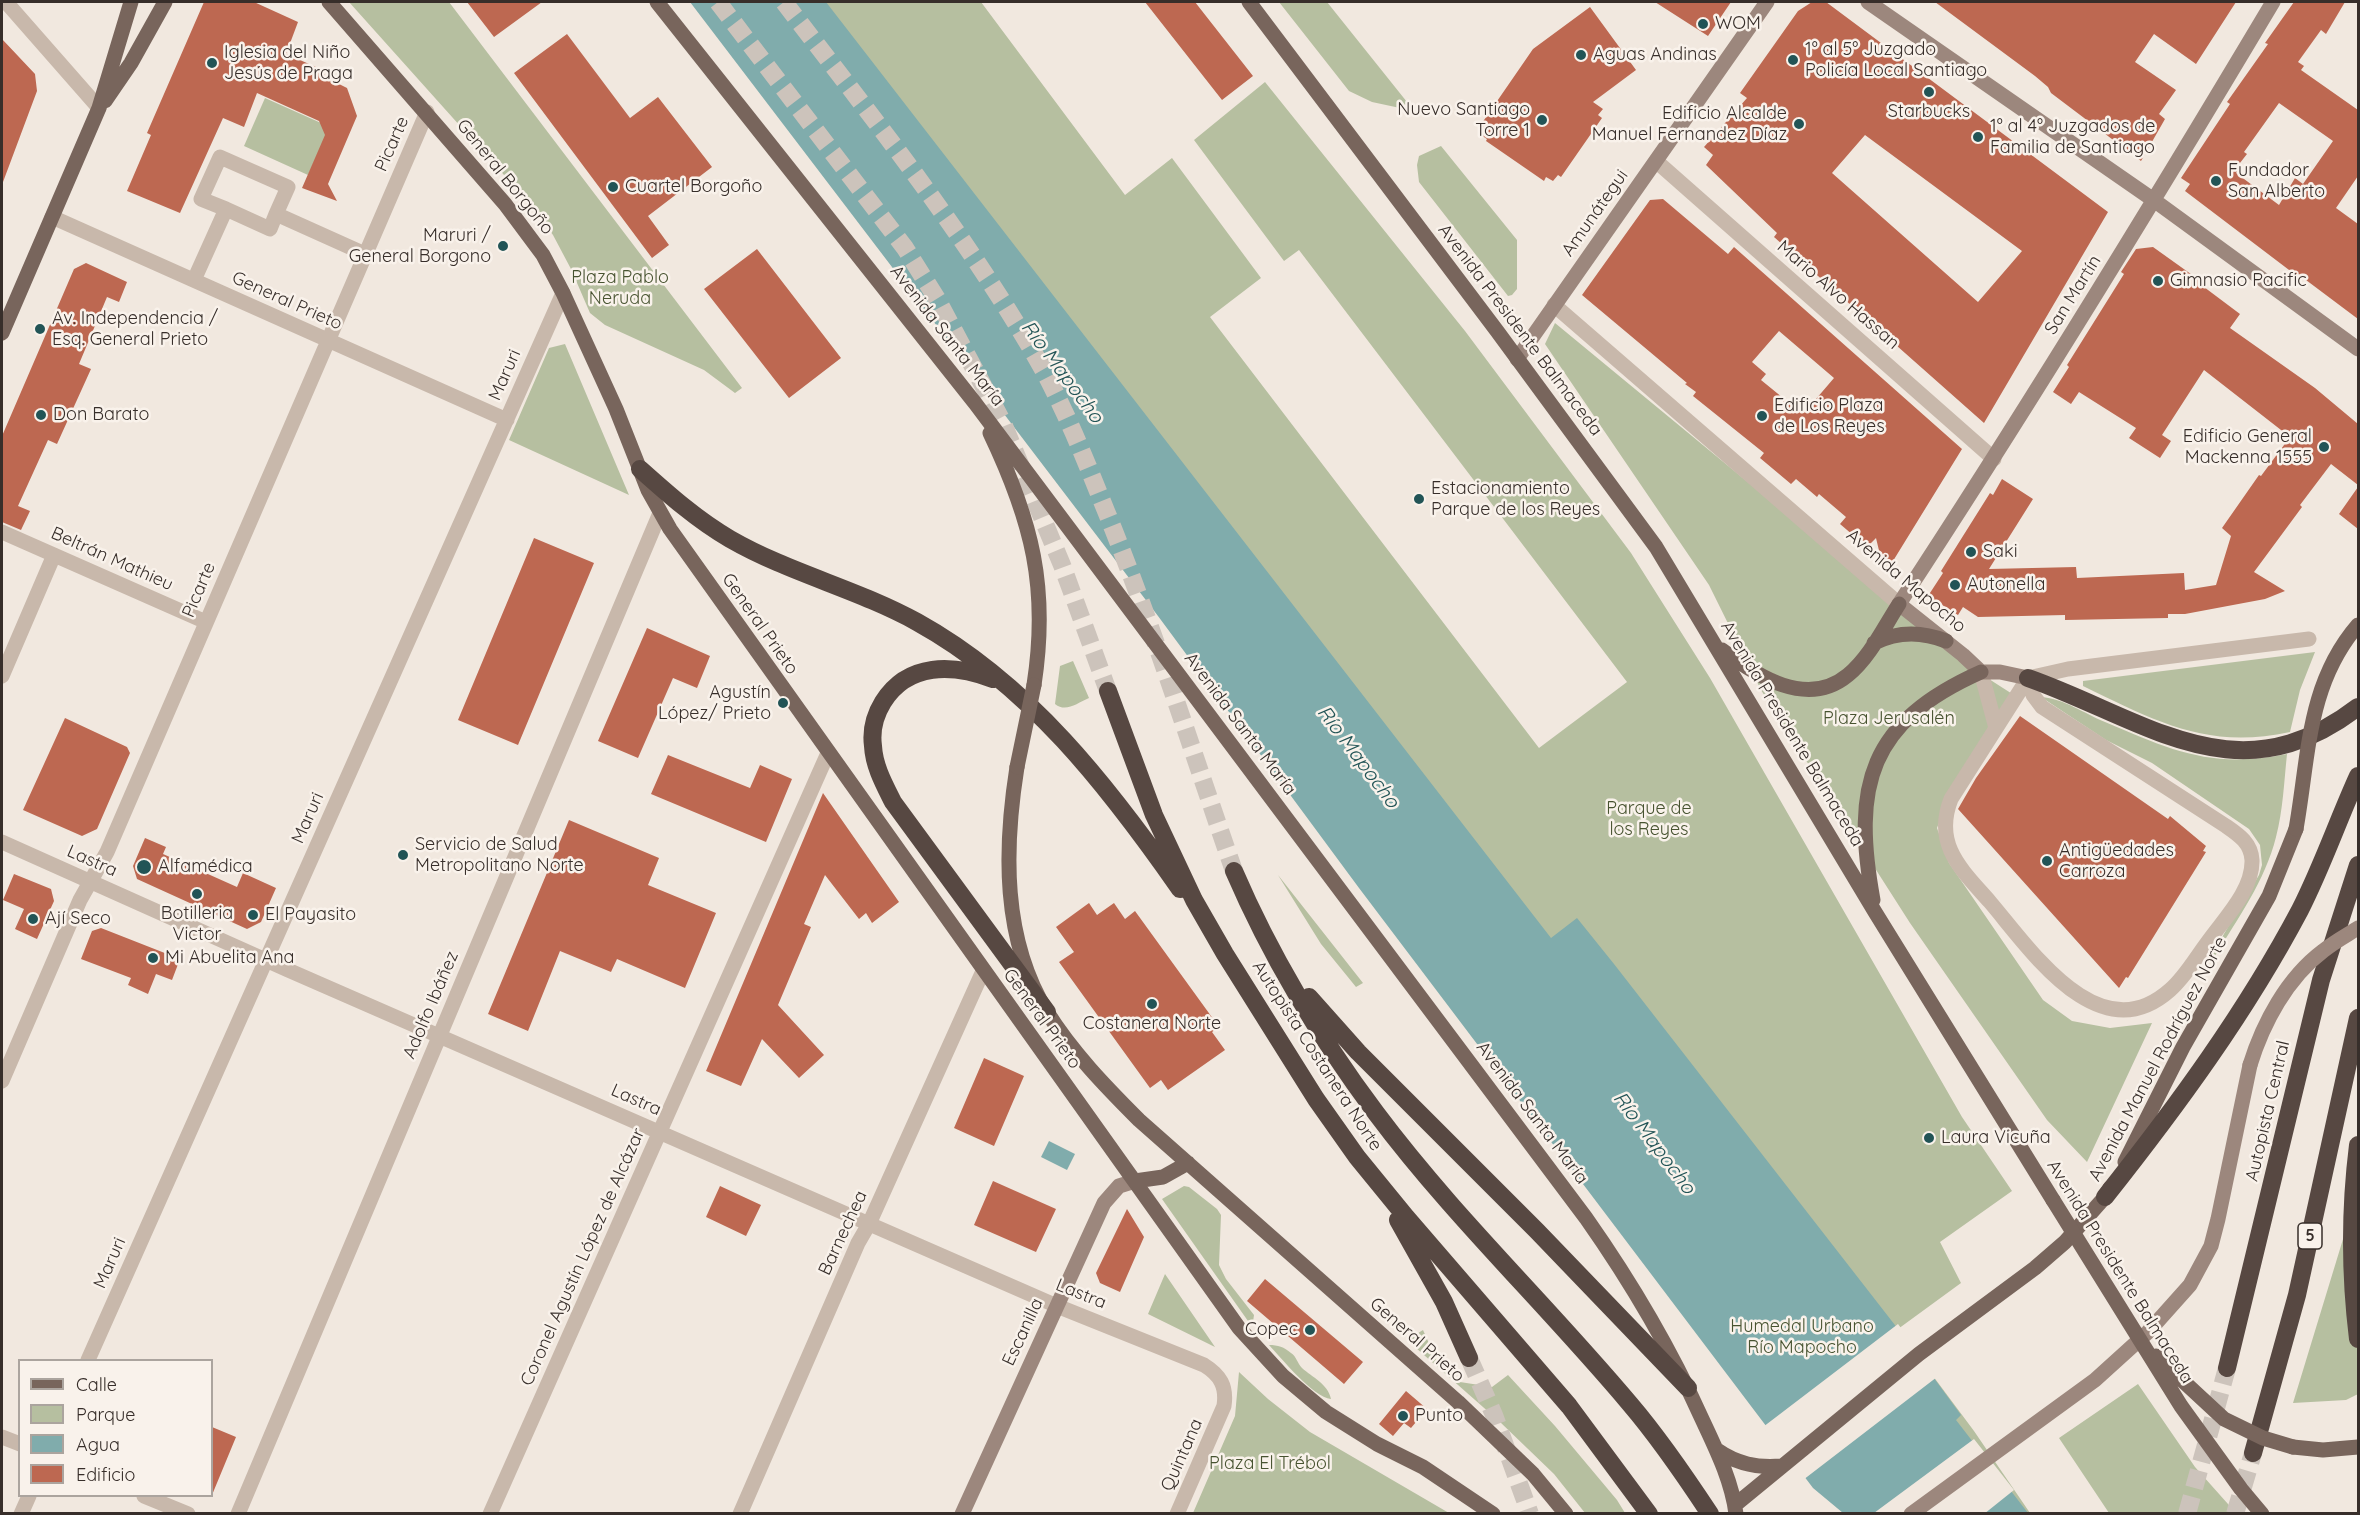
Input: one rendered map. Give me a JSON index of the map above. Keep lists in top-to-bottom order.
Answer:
{
  "streets": {
    "highway": ["Autopista Costanera Norte", "Autopista Central", "5"],
    "main road": [
      "General Borgoño",
      "Amunátegui",
      "San Martín",
      "General Prieto",
      "Avenida Presidente Balmaceda",
      "Avenida Santa María",
      "Avenida Mapocho",
      "Avenida Manuel Rodríguez Norte",
      "Escanilla"
    ],
    "street": [
      "Picarte",
      "Mario Alvo Hassan",
      "Maruri",
      "Beltrán Mathieu",
      "Lastra",
      "Adolfo Ibáñez",
      "Barnechea",
      "Coronel Agustín López de Alcázar",
      "Quintana"
    ]
  },
  "crossings": [
    ["Picarte", "General Borgoño"],
    ["Picarte", "General Prieto"],
    ["Picarte", "Beltrán Mathieu"],
    ["Picarte", "Lastra"],
    ["General Borgoño", "General Prieto"],
    ["General Borgoño", "Maruri"],
    ["Amunátegui", "Mario Alvo Hassan"],
    ["Amunátegui", "Avenida Presidente Balmaceda"],
    ["Amunátegui", "Avenida Mapocho"],
    ["Mario Alvo Hassan", "San Martín"],
    ["San Martín", "Avenida Mapocho"],
    ["General Prieto", "Avenida Santa María"],
    ["General Prieto", "Maruri"],
    ["General Prieto", "Adolfo Ibáñez"],
    ["General Prieto", "Barnechea"],
    ["General Prieto", "Coronel Agustín López de Alcázar"],
    ["General Prieto", "Escanilla"],
    ["Avenida Santa María", "Avenida Manuel Rodríguez Norte"],
    ["Maruri", "Lastra"],
    ["Lastra", "Adolfo Ibáñez"],
    ["Lastra", "Barnechea"],
    ["Lastra", "Coronel Agustín López de Alcázar"],
    ["Lastra", "Escanilla"],
    ["Lastra", "Quintana"]
  ],
  "water": ["Río Mapocho"],
  "parks": [
    "Plaza Pablo Neruda",
    "Plaza Jerusalén",
    "Parque de los Reyes",
    "Humedal Urbano Río Mapocho",
    "Plaza El Trébol"
  ],
  "places": [
    "WOM",
    "Aguas Andinas",
    "1° al 5° Juzgado Policía Local Santiago",
    "Iglesia del Niño Jesús de Praga",
    "Starbucks",
    "Nuevo Santiago Torre 1",
    "Edificio Alcalde Manuel Fernandez Díaz",
    "1° al 4° Juzgados de Familia de Santiago",
    "Fundador San Alberto",
    "Cuartel Borgoño",
    "Maruri / General Borgono",
    "Gimnasio Pacific",
    "Av. Independencia / Esq. General Prieto",
    "Don Barato",
    "Edificio Plaza de Los Reyes",
    "Edificio General Mackenna 1555",
    "Estacionamiento Parque de los Reyes",
    "Saki",
    "Autonella",
    "Agustín López/ Prieto",
    "Servicio de Salud Metropolitano Norte",
    "Antigüedades Carroza",
    "Alfamédica",
    "Botilleria Victor",
    "El Payasito",
    "Ají Seco",
    "Mi Abuelita Ana",
    "Costanera Norte",
    "Laura Vicuña",
    "Copec",
    "Punto"
  ],
  "legend": [
    "Calle",
    "Parque",
    "Agua",
    "Edificio"
  ]
}
